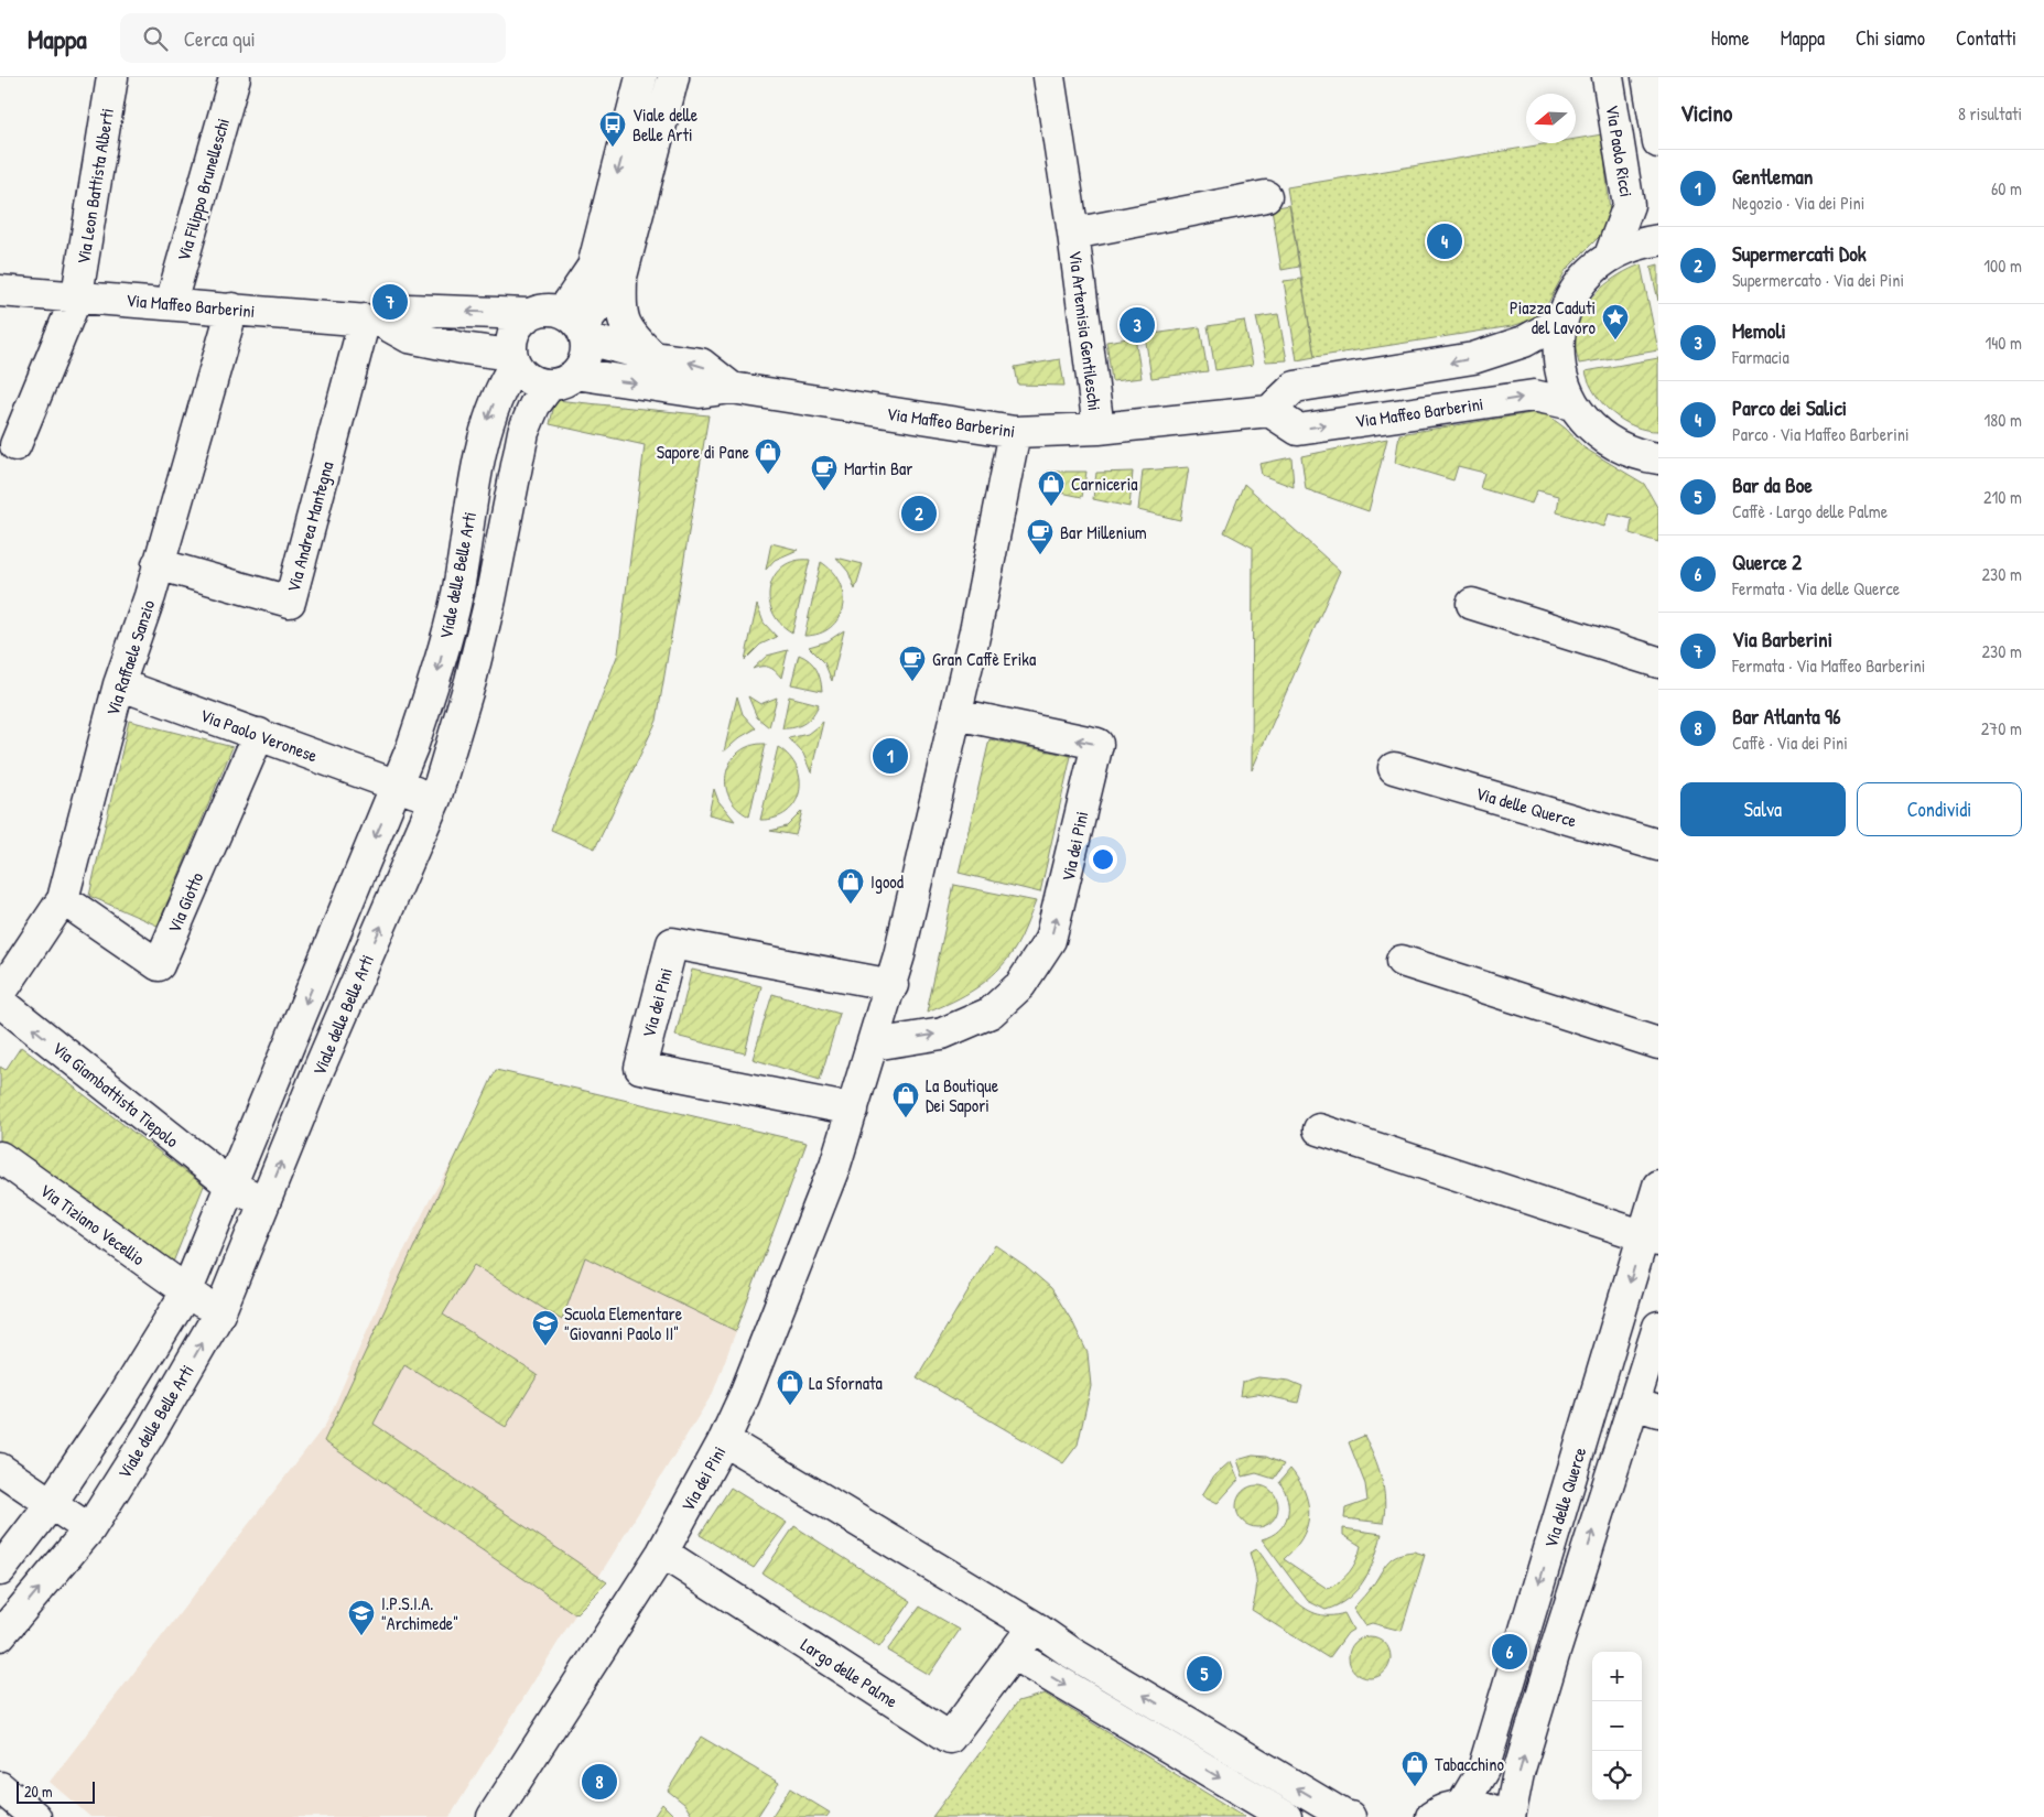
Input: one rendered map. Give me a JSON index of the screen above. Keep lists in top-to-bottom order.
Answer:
{
  "streets": {
    "street": [
      "Via Paolo Ricci",
      "Via Leon Battista Alberti",
      "Via Filippo Brunelleschi",
      "Via Maffeo Barberini",
      "Via Artemisia Gentileschi",
      "Via Andrea Mantegna",
      "Viale delle Belle Arti",
      "Via Raffaele Sanzio",
      "Via Paolo Veronese",
      "Via delle Querce",
      "Via dei Pini",
      "Via Giotto",
      "Via Giambattista Tiepolo",
      "Via Tiziano Vecellio",
      "Largo delle Palme"
    ]
  },
  "crossings": [
    ["Via Leon Battista Alberti", "Via Maffeo Barberini"],
    ["Via Filippo Brunelleschi", "Via Maffeo Barberini"],
    ["Via Maffeo Barberini", "Via Artemisia Gentileschi"],
    ["Via Maffeo Barberini", "Via Andrea Mantegna"],
    ["Via Maffeo Barberini", "Viale delle Belle Arti"],
    ["Via Maffeo Barberini", "Via Raffaele Sanzio"],
    ["Via Maffeo Barberini", "Via dei Pini"],
    ["Via Andrea Mantegna", "Via Raffaele Sanzio"],
    ["Viale delle Belle Arti", "Via Paolo Veronese"],
    ["Viale delle Belle Arti", "Via Giambattista Tiepolo"],
    ["Viale delle Belle Arti", "Via Tiziano Vecellio"],
    ["Via Raffaele Sanzio", "Via Paolo Veronese"],
    ["Via Raffaele Sanzio", "Via Giotto"],
    ["Via Paolo Veronese", "Via Giotto"],
    ["Via dei Pini", "Largo delle Palme"]
  ],
  "one_way": ["Via Giambattista Tiepolo"],
  "places": {
    "bus stop": ["Viale delle Belle Arti"],
    "place": ["Piazza Caduti del Lavoro"],
    "shop": [
      "Sapore di Pane",
      "Carniceria",
      "Igood",
      "La Boutique Dei Sapori",
      "La Sfornata",
      "Tabacchino"
    ],
    "cafe": ["Martin Bar", "Bar Millenium", "Gran Caffè Erika"],
    "school or university": ["Scuola Elementare \"Giovanni Paolo II\"", "I.P.S.I.A. \"Archimede\""]
  },
  "scale_bar": "20 m",
  "north": "left",
  "page": {
    "header": "Mappa",
    "search": "Cerca qui",
    "nav": [
      "Home",
      "Mappa",
      "Chi siamo",
      "Contatti"
    ],
    "heading": ["Vicino", "8 risultati"],
    "list": [
      {
        "mark": "1",
        "name": "Gentleman",
        "note": "Negozio · Via dei Pini",
        "value": "60 m"
      },
      {
        "mark": "2",
        "name": "Supermercati Dok",
        "note": "Supermercato · Via dei Pini",
        "value": "100 m"
      },
      {
        "mark": "3",
        "name": "Memoli",
        "note": "Farmacia",
        "value": "140 m"
      },
      {
        "mark": "4",
        "name": "Parco dei Salici",
        "note": "Parco · Via Maffeo Barberini",
        "value": "180 m"
      },
      {
        "mark": "5",
        "name": "Bar da Boe",
        "note": "Caffè · Largo delle Palme",
        "value": "210 m"
      },
      {
        "mark": "6",
        "name": "Querce 2",
        "note": "Fermata · Via delle Querce",
        "value": "230 m"
      },
      {
        "mark": "7",
        "name": "Via Barberini",
        "note": "Fermata · Via Maffeo Barberini",
        "value": "230 m"
      },
      {
        "mark": "8",
        "name": "Bar Atlanta 96",
        "note": "Caffè · Via dei Pini",
        "value": "270 m"
      }
    ],
    "pins": [
      "4",
      "7",
      "3",
      "2",
      "1",
      "6",
      "5",
      "8"
    ],
    "buttons": ["Salva", "Condividi"],
    "map_buttons": ["+", "−"],
    "scale": "20 m"
  }
}
